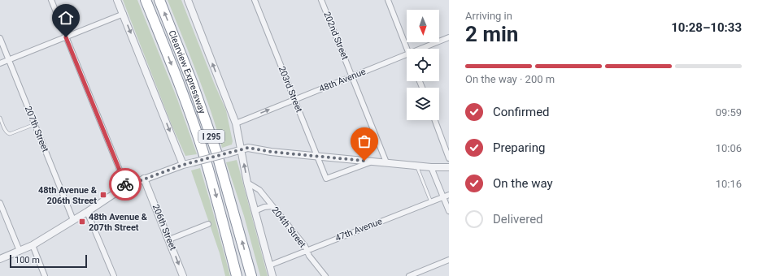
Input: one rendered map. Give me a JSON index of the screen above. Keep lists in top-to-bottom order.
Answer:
{
  "streets": {
    "highway": ["Clearview Expressway", "I 295"],
    "street": [
      "202nd Street",
      "48th Avenue",
      "203rd Street",
      "207th Street",
      "206th Street",
      "204th Street",
      "47th Avenue"
    ]
  },
  "crossings": [
    ["202nd Street", "48th Avenue"],
    ["48th Avenue", "203rd Street"],
    ["204th Street", "47th Avenue"]
  ],
  "one_way": ["206th Street"],
  "places": {
    "transit": ["48th Avenue & 206th Street", "48th Avenue & 207th Street"]
  },
  "scale_bar": "100 m",
  "north": "bottom",
  "page": {
    "heading": ["2 min", "Arriving in", "10:28–10:33"],
    "bar": "On the way · 200 m",
    "list": [
      ["Confirmed", "09:59"],
      ["Preparing", "10:06"],
      ["On the way", "10:16"],
      "Delivered"
    ],
    "scale": "100 m"
  }
}
